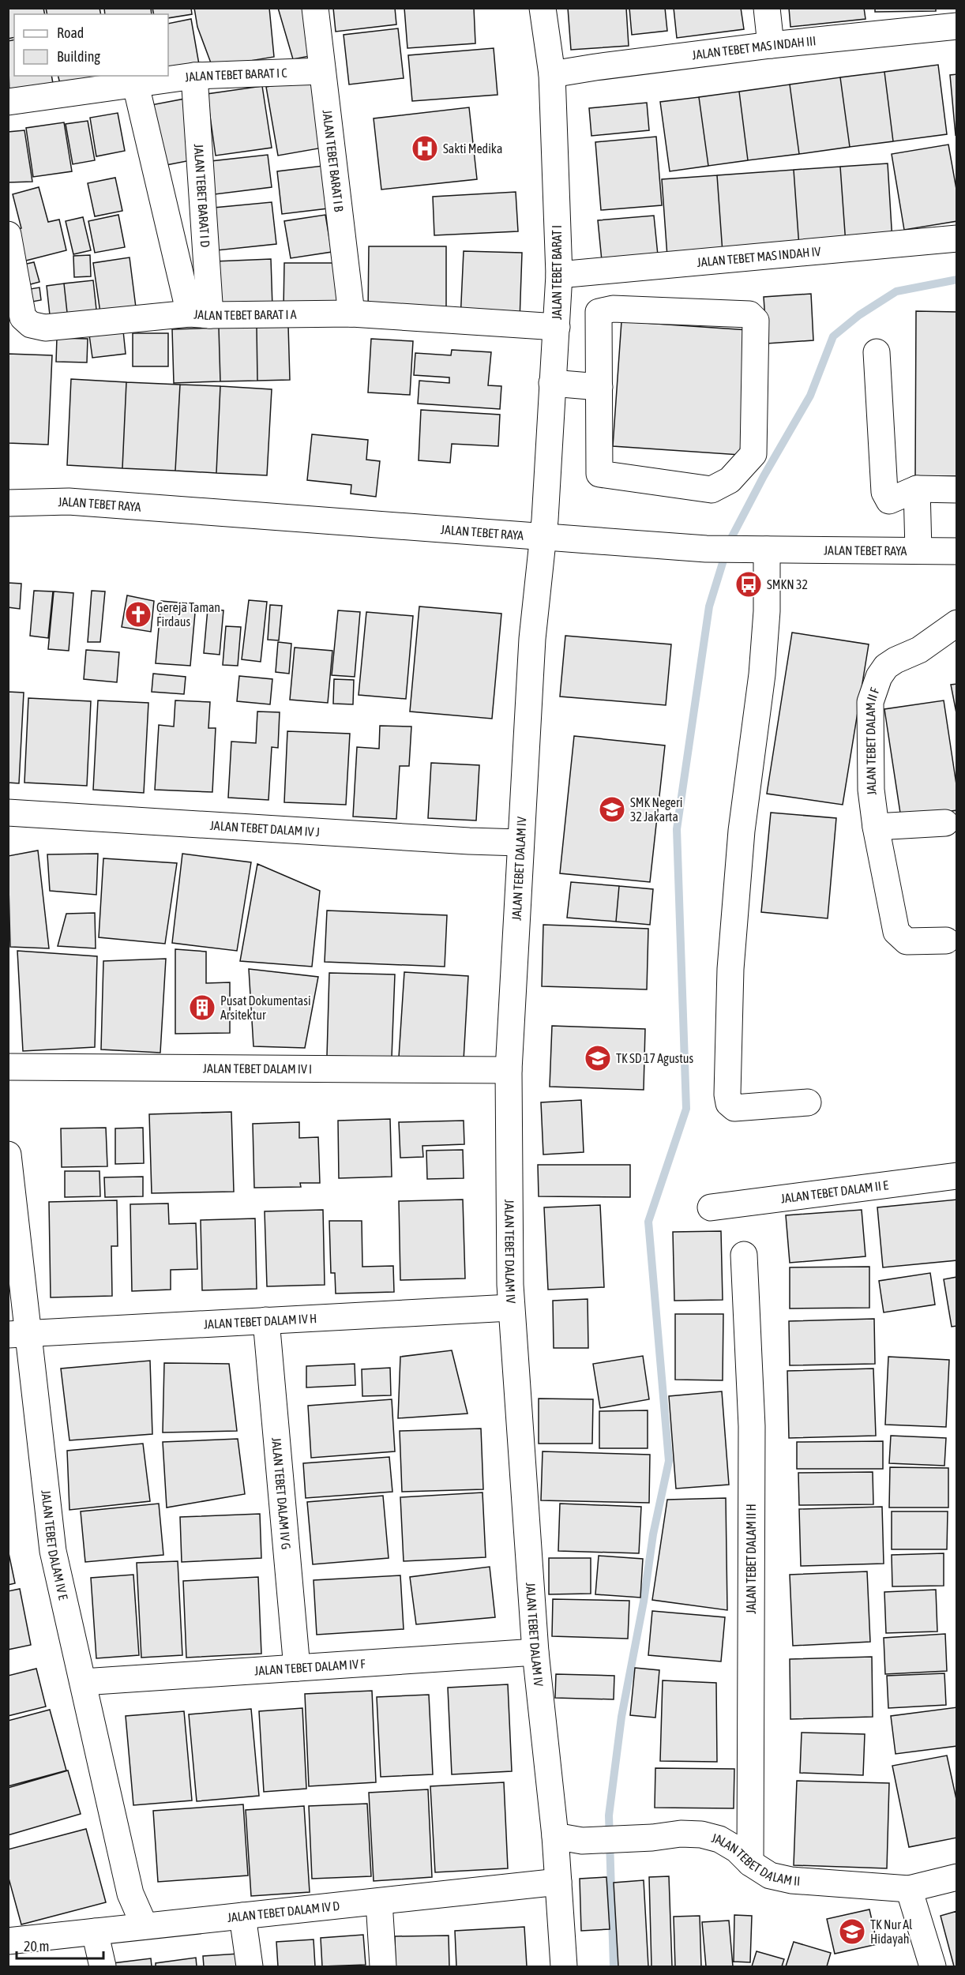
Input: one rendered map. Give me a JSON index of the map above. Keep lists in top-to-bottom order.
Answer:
{
  "streets": {
    "street": [
      "JALAN TEBET MAS INDAH III",
      "JALAN TEBET BARAT I C",
      "JALAN TEBET BARAT I B",
      "JALAN TEBET BARAT I D",
      "JALAN TEBET MAS INDAH IV",
      "JALAN TEBET BARAT I",
      "JALAN TEBET BARAT I A",
      "JALAN TEBET RAYA",
      "JALAN TEBET DALAM II F",
      "JALAN TEBET DALAM IV J",
      "JALAN TEBET DALAM IV",
      "JALAN TEBET DALAM IV I",
      "JALAN TEBET DALAM II E",
      "JALAN TEBET DALAM IV H",
      "JALAN TEBET DALAM IV G",
      "JALAN TEBET DALAM IV E",
      "JALAN TEBET DALAM II H",
      "JALAN TEBET DALAM IV F",
      "JALAN TEBET DALAM II",
      "JALAN TEBET DALAM IV D"
    ]
  },
  "crossings": [
    ["JALAN TEBET MAS INDAH III", "JALAN TEBET BARAT I"],
    ["JALAN TEBET BARAT I C", "JALAN TEBET BARAT I B"],
    ["JALAN TEBET BARAT I C", "JALAN TEBET BARAT I D"],
    ["JALAN TEBET BARAT I B", "JALAN TEBET BARAT I A"],
    ["JALAN TEBET BARAT I D", "JALAN TEBET BARAT I A"],
    ["JALAN TEBET MAS INDAH IV", "JALAN TEBET BARAT I"],
    ["JALAN TEBET BARAT I", "JALAN TEBET BARAT I A"],
    ["JALAN TEBET BARAT I", "JALAN TEBET RAYA"],
    ["JALAN TEBET BARAT I", "JALAN TEBET DALAM IV"],
    ["JALAN TEBET RAYA", "JALAN TEBET DALAM IV"],
    ["JALAN TEBET DALAM IV J", "JALAN TEBET DALAM IV"],
    ["JALAN TEBET DALAM IV", "JALAN TEBET DALAM IV I"],
    ["JALAN TEBET DALAM IV", "JALAN TEBET DALAM IV H"],
    ["JALAN TEBET DALAM IV", "JALAN TEBET DALAM IV F"],
    ["JALAN TEBET DALAM IV", "JALAN TEBET DALAM II"],
    ["JALAN TEBET DALAM IV", "JALAN TEBET DALAM IV D"],
    ["JALAN TEBET DALAM IV H", "JALAN TEBET DALAM IV G"],
    ["JALAN TEBET DALAM IV H", "JALAN TEBET DALAM IV E"],
    ["JALAN TEBET DALAM IV G", "JALAN TEBET DALAM IV F"],
    ["JALAN TEBET DALAM IV E", "JALAN TEBET DALAM IV F"],
    ["JALAN TEBET DALAM IV E", "JALAN TEBET DALAM IV D"],
    ["JALAN TEBET DALAM II H", "JALAN TEBET DALAM II"]
  ],
  "places": {
    "hospital": ["Sakti Medika"],
    "bus stop": ["SMKN 32"],
    "church": ["Gereja Taman Firdaus"],
    "school or university": ["SMK Negeri 32 Jakarta", "TK SD 17 Agustus", "TK Nur Al Hidayah"],
    "building": ["Pusat Dokumentasi Arsitektur"]
  },
  "legend": ["Road", "Building"],
  "scale_bar": "20 m"
}
